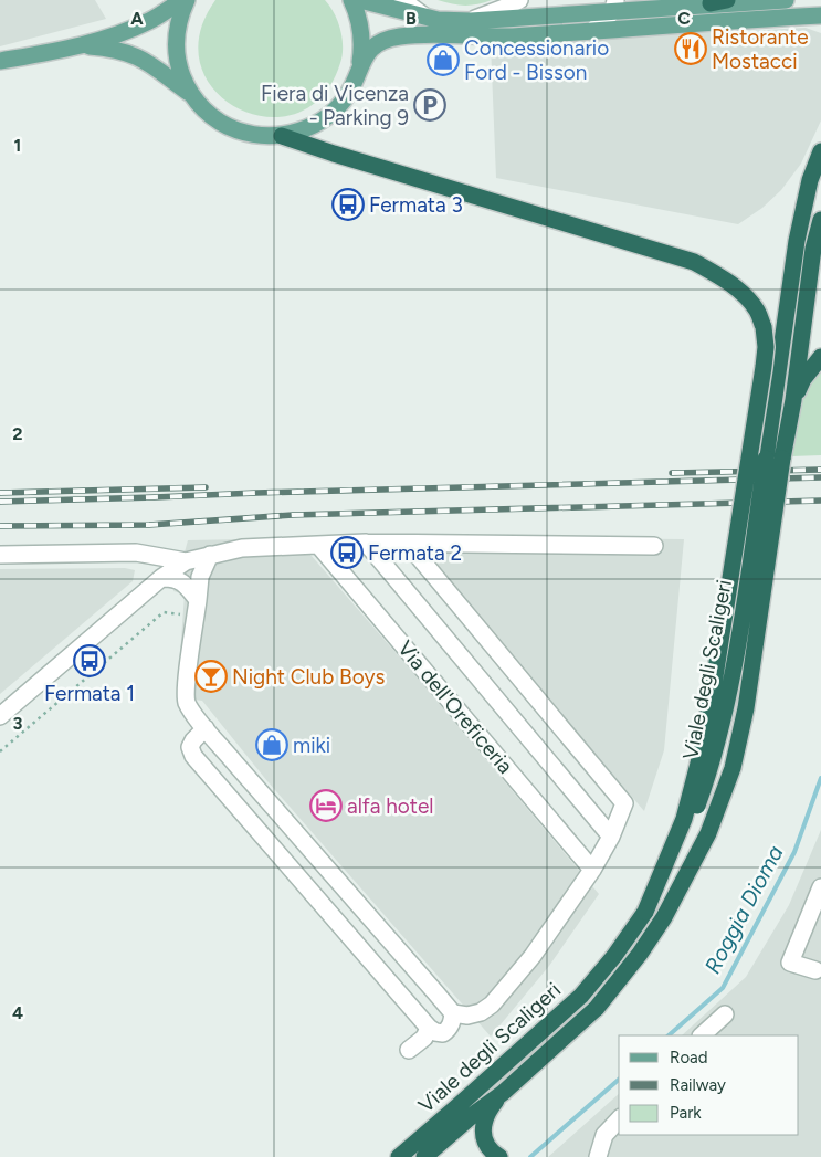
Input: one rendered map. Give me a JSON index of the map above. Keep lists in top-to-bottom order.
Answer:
{
  "streets": {
    "highway": ["Viale degli Scaligeri"],
    "street": ["Via dell'Oreficeria"]
  },
  "water": ["Roggia Dioma"],
  "places": {
    "restaurant": ["Ristorante Mostacci"],
    "shop": ["Concessionario Ford - Bisson", "miki"],
    "parking": ["Fiera di Vicenza - Parking 9"],
    "bus stop": ["Fermata 3", "Fermata 2", "Fermata 1"],
    "bar": ["Night Club Boys"],
    "hotel": ["alfa hotel"]
  },
  "legend": ["Road", "Railway", "Park"],
  "grid": {
    "columns": ["A", "B", "C"],
    "rows": [
      "1",
      "2",
      "3",
      "4"
    ]
  }
}
